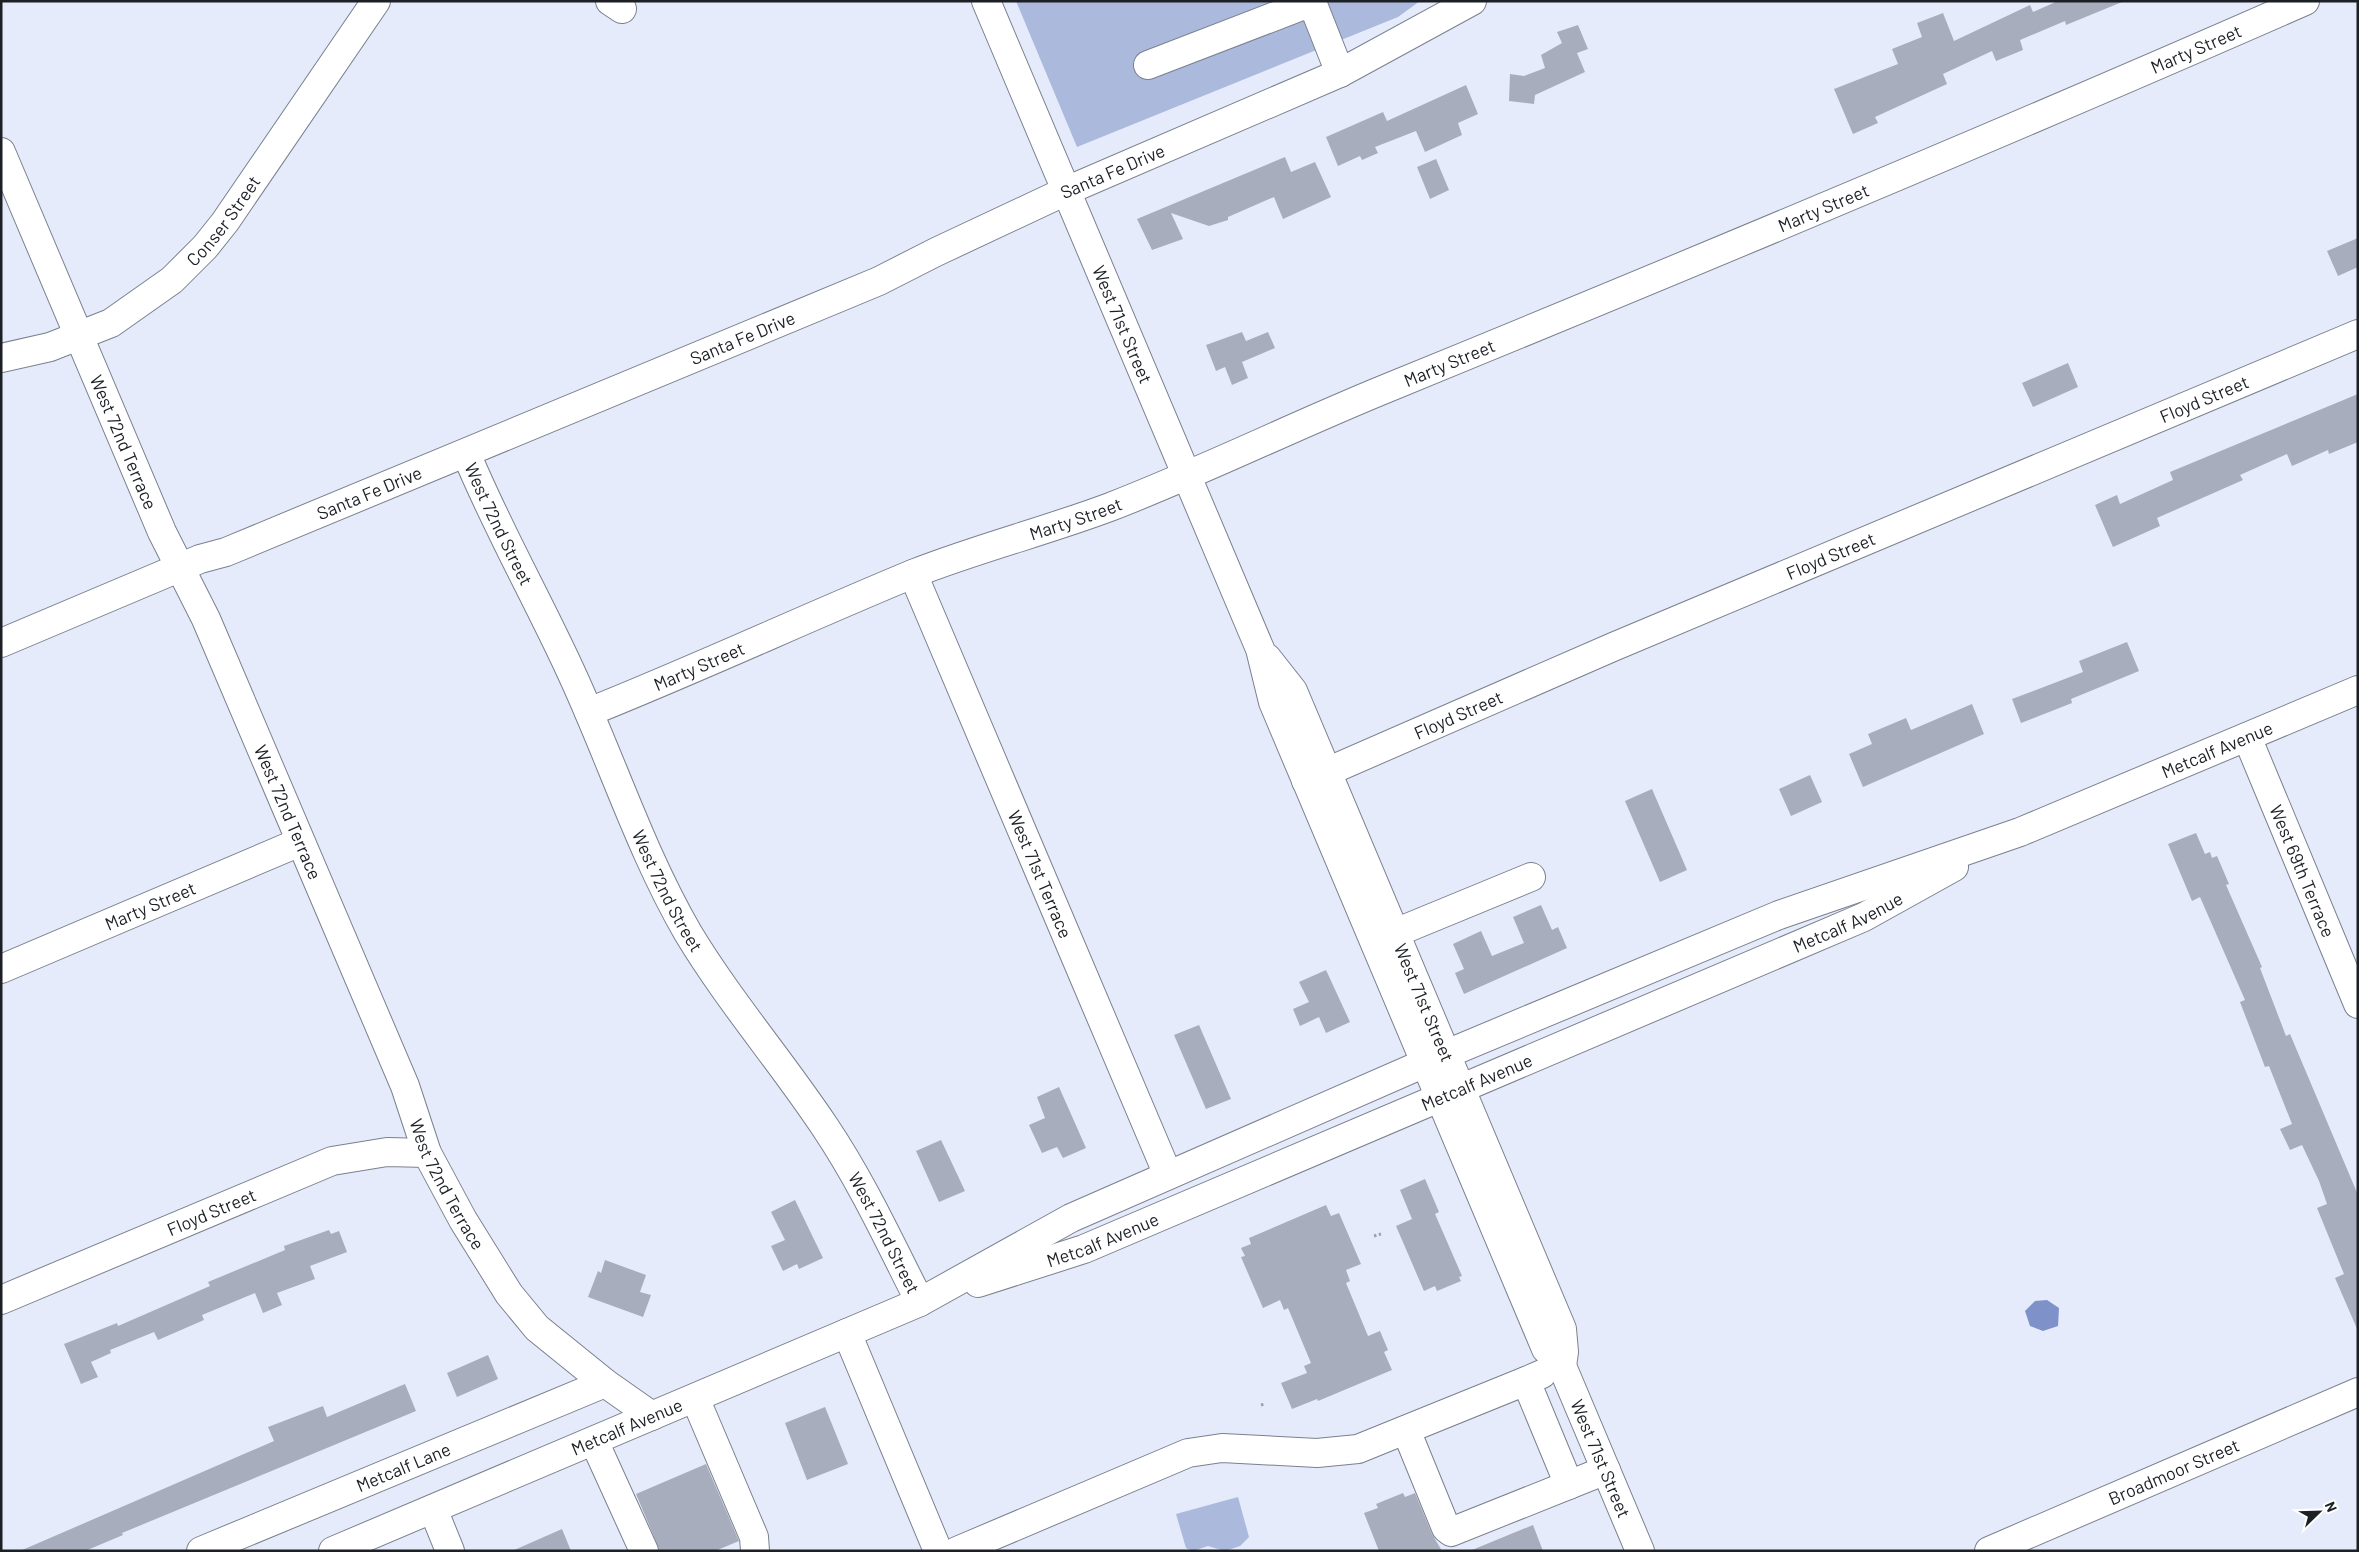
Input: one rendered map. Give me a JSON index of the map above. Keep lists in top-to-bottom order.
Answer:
{
  "streets": {
    "street": [
      "Marty Street",
      "Santa Fe Drive",
      "Conser Street",
      "West 71st Street",
      "Floyd Street",
      "West 72nd Terrace",
      "West 72nd Street",
      "Metcalf Avenue",
      "West 69th Terrace",
      "West 71st Terrace",
      "Metcalf Lane",
      "Broadmoor Street"
    ]
  },
  "crossings": [
    ["Marty Street", "West 71st Street"],
    ["Marty Street", "West 72nd Terrace"],
    ["Marty Street", "West 72nd Street"],
    ["Marty Street", "West 71st Terrace"],
    ["Santa Fe Drive", "West 71st Street"],
    ["Santa Fe Drive", "West 72nd Terrace"],
    ["Santa Fe Drive", "West 72nd Street"],
    ["Conser Street", "West 72nd Terrace"],
    ["West 71st Street", "Floyd Street"],
    ["West 71st Street", "Metcalf Avenue"],
    ["Floyd Street", "West 72nd Terrace"],
    ["West 72nd Terrace", "Metcalf Avenue"],
    ["West 72nd Terrace", "Metcalf Lane"],
    ["West 72nd Street", "Metcalf Avenue"],
    ["Metcalf Avenue", "West 69th Terrace"],
    ["Metcalf Avenue", "West 71st Terrace"]
  ],
  "north": "top right"
}
